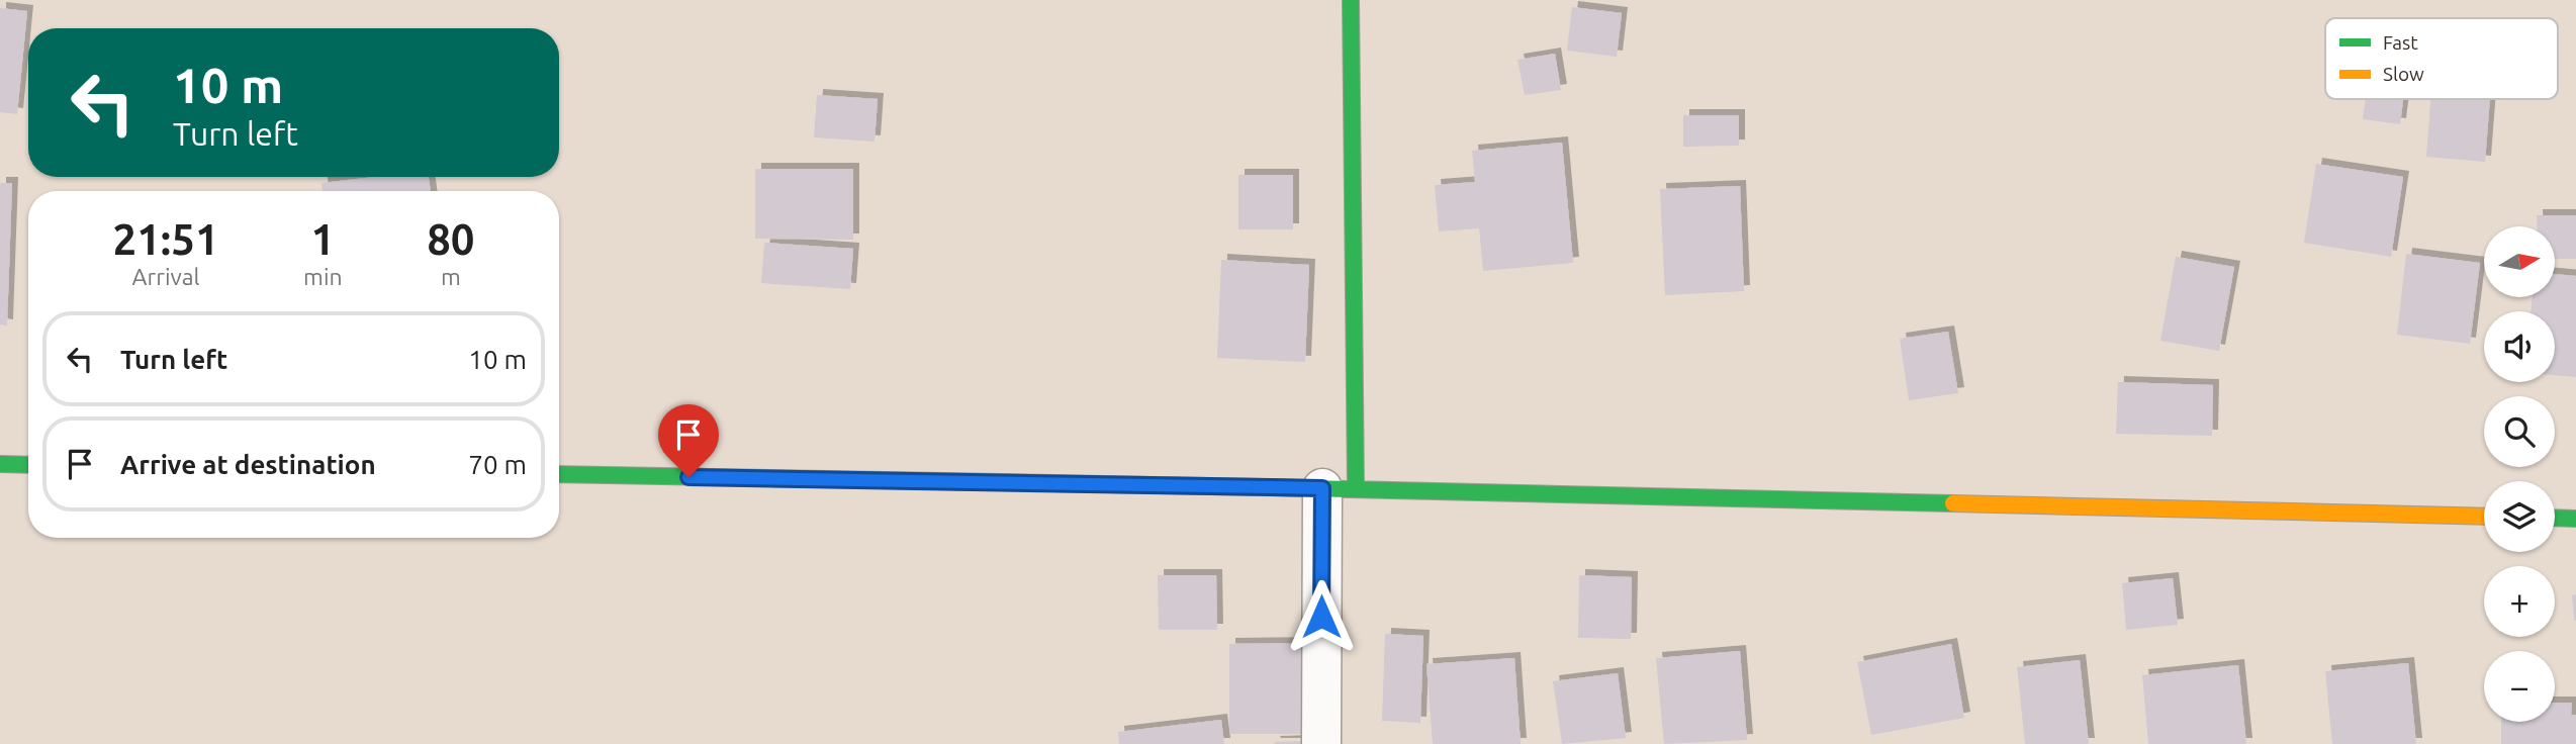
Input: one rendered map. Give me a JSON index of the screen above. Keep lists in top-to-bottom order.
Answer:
{
  "legend": ["Fast", "Slow"],
  "north": "right",
  "page": {
    "turn": ["10 m", "Turn left"],
    "eta": [
      "21:51",
      "Arrival",
      "1",
      "min",
      "80",
      "m"
    ],
    "map_buttons": ["+", "−"],
    "list": [
      {
        "name": "Turn left",
        "value": "10 m"
      },
      {
        "name": "Arrive at destination",
        "value": "70 m"
      }
    ]
  }
}
